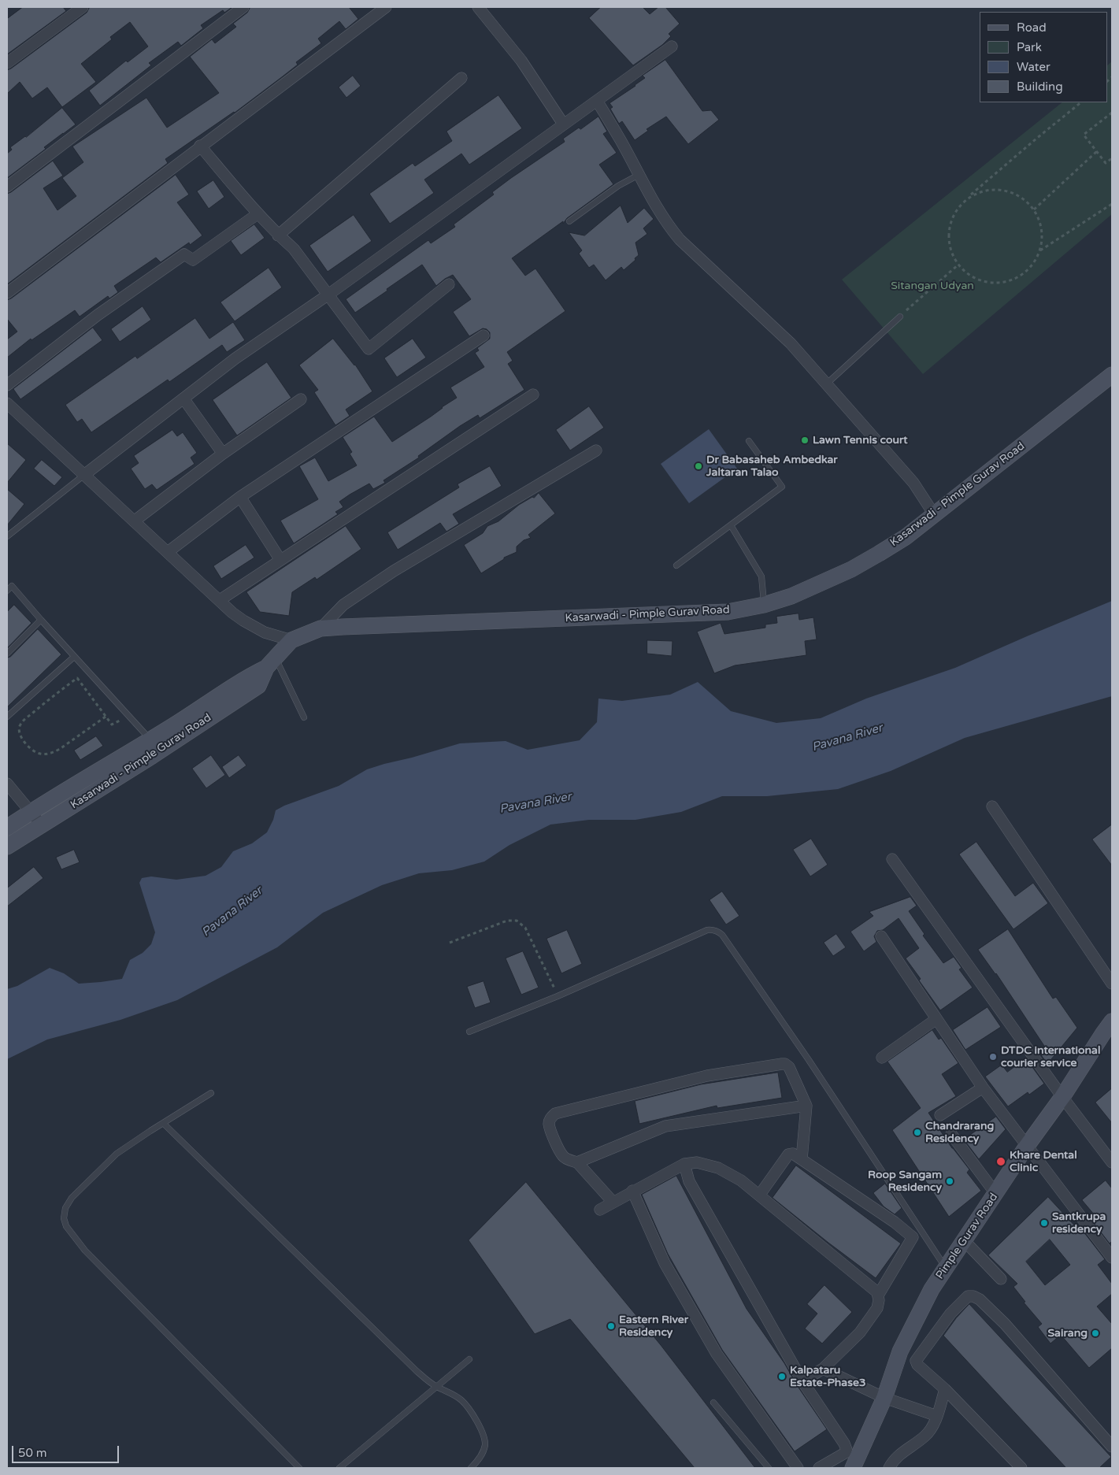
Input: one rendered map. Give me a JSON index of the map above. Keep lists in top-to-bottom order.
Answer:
{
  "streets": {
    "street": ["Kasarwadi - Pimple Gurav Road", "Pimple Gurav Road"]
  },
  "water": ["Pavana River"],
  "parks": ["Sitangan Udyan"],
  "places": [
    "Lawn Tennis court",
    "Dr Babasaheb Ambedkar Jaltaran Talao",
    "DTDC international courier service",
    "Chandrarang Residency",
    "Khare Dental Clinic",
    "Roop Sangam Residency",
    "Santkrupa residency",
    "Eastern River Residency",
    "Sairang",
    "Kalpataru Estate-Phase3"
  ],
  "legend": [
    "Road",
    "Park",
    "Water",
    "Building"
  ],
  "scale_bar": "50 m"
}
